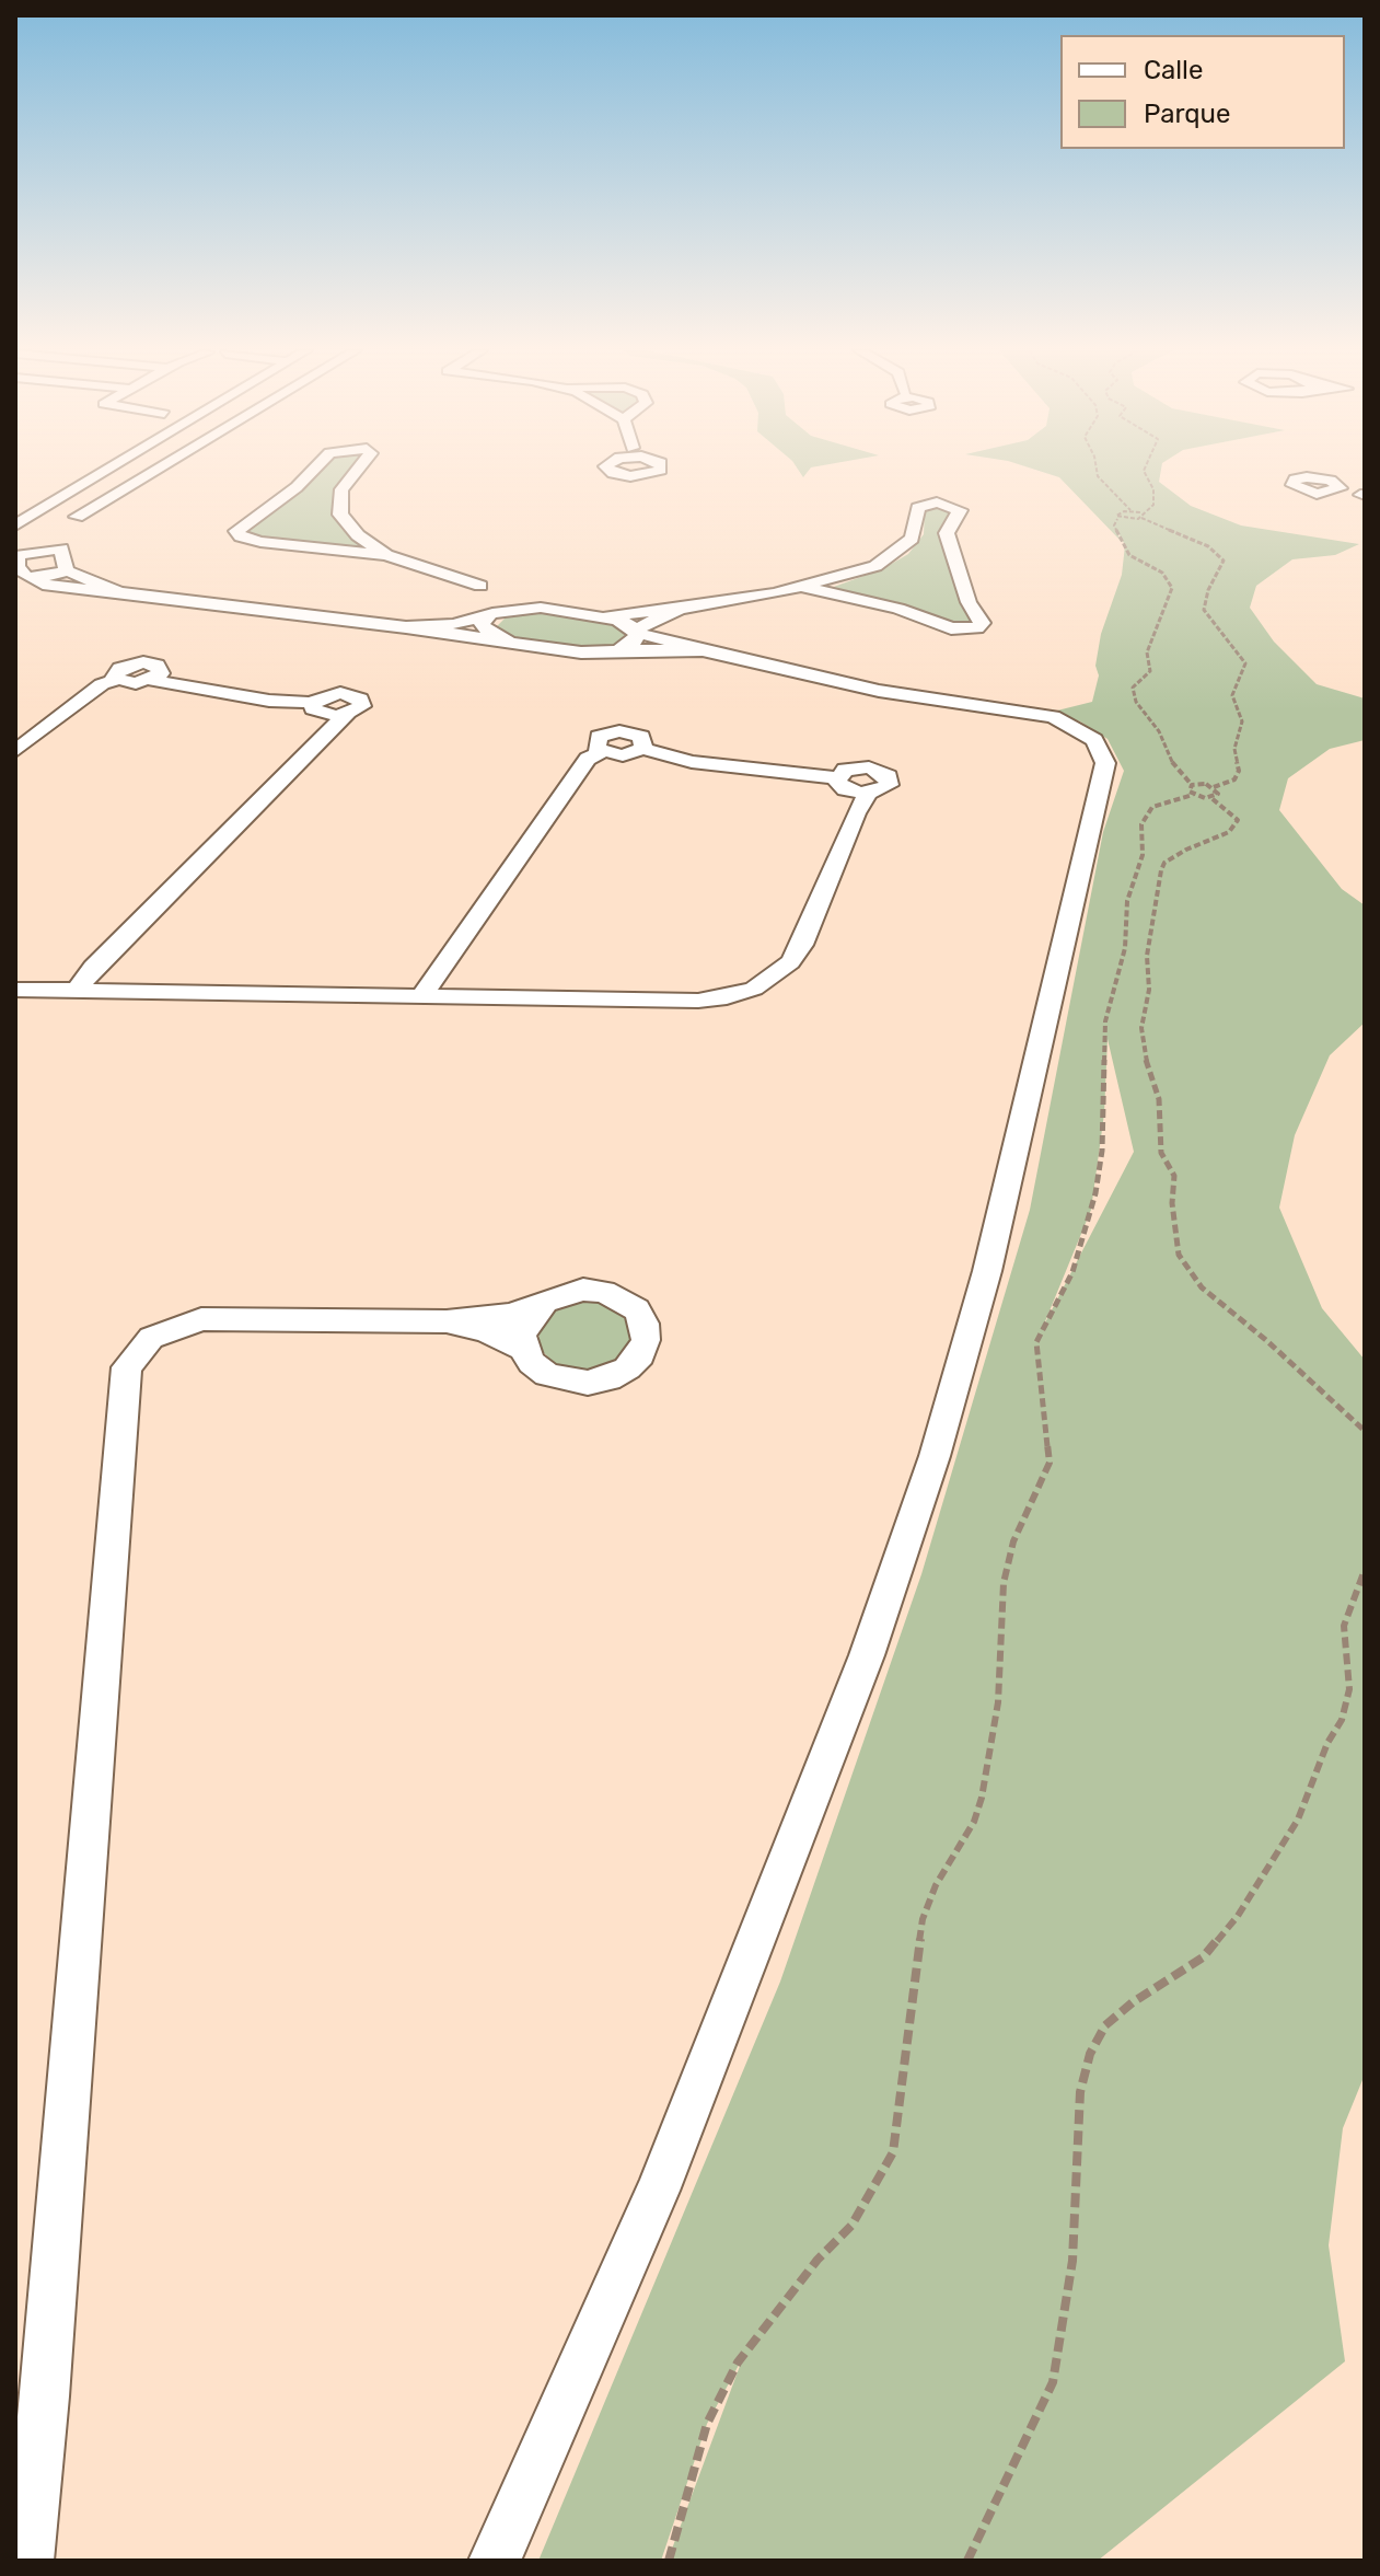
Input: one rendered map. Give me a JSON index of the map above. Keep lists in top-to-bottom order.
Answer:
{
  "legend": ["Calle", "Parque"]
}
